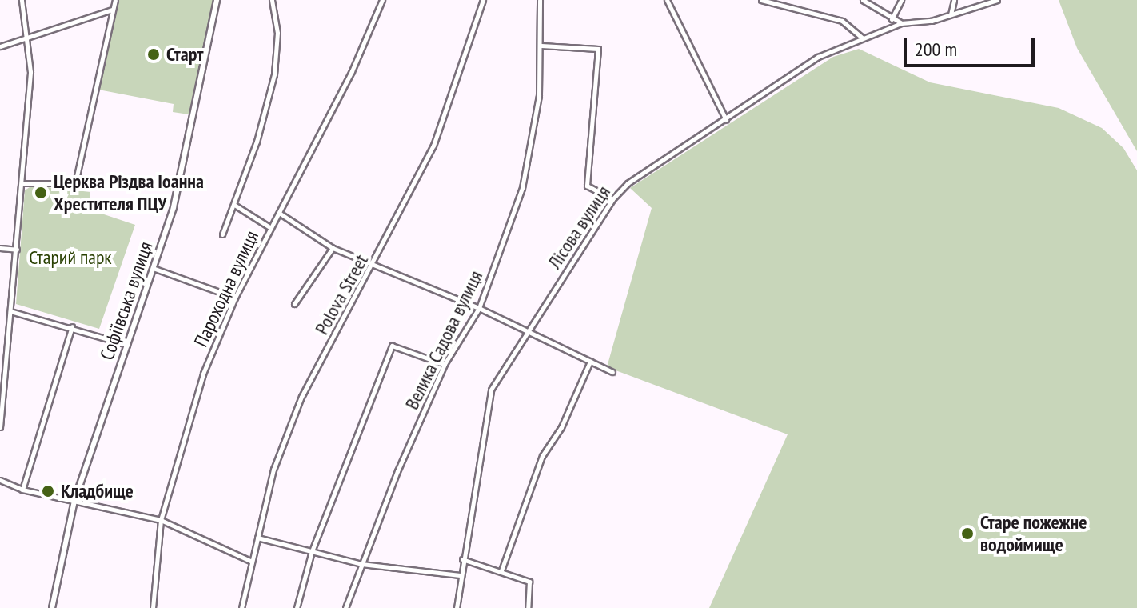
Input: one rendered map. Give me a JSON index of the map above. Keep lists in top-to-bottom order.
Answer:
{
  "streets": {
    "street": [
      "Лісова вулиця",
      "Пароходна вулиця",
      "Polova Street",
      "Софіївська вулиця",
      "Велика Садова вулиця"
    ]
  },
  "parks": ["Старий парк"],
  "places": [
    "Старт",
    "Церква Різдва Іоанна Хрестителя ПЦУ",
    "Кладбище",
    "Старе пожежне водоймище"
  ],
  "scale_bar": "200 m"
}
